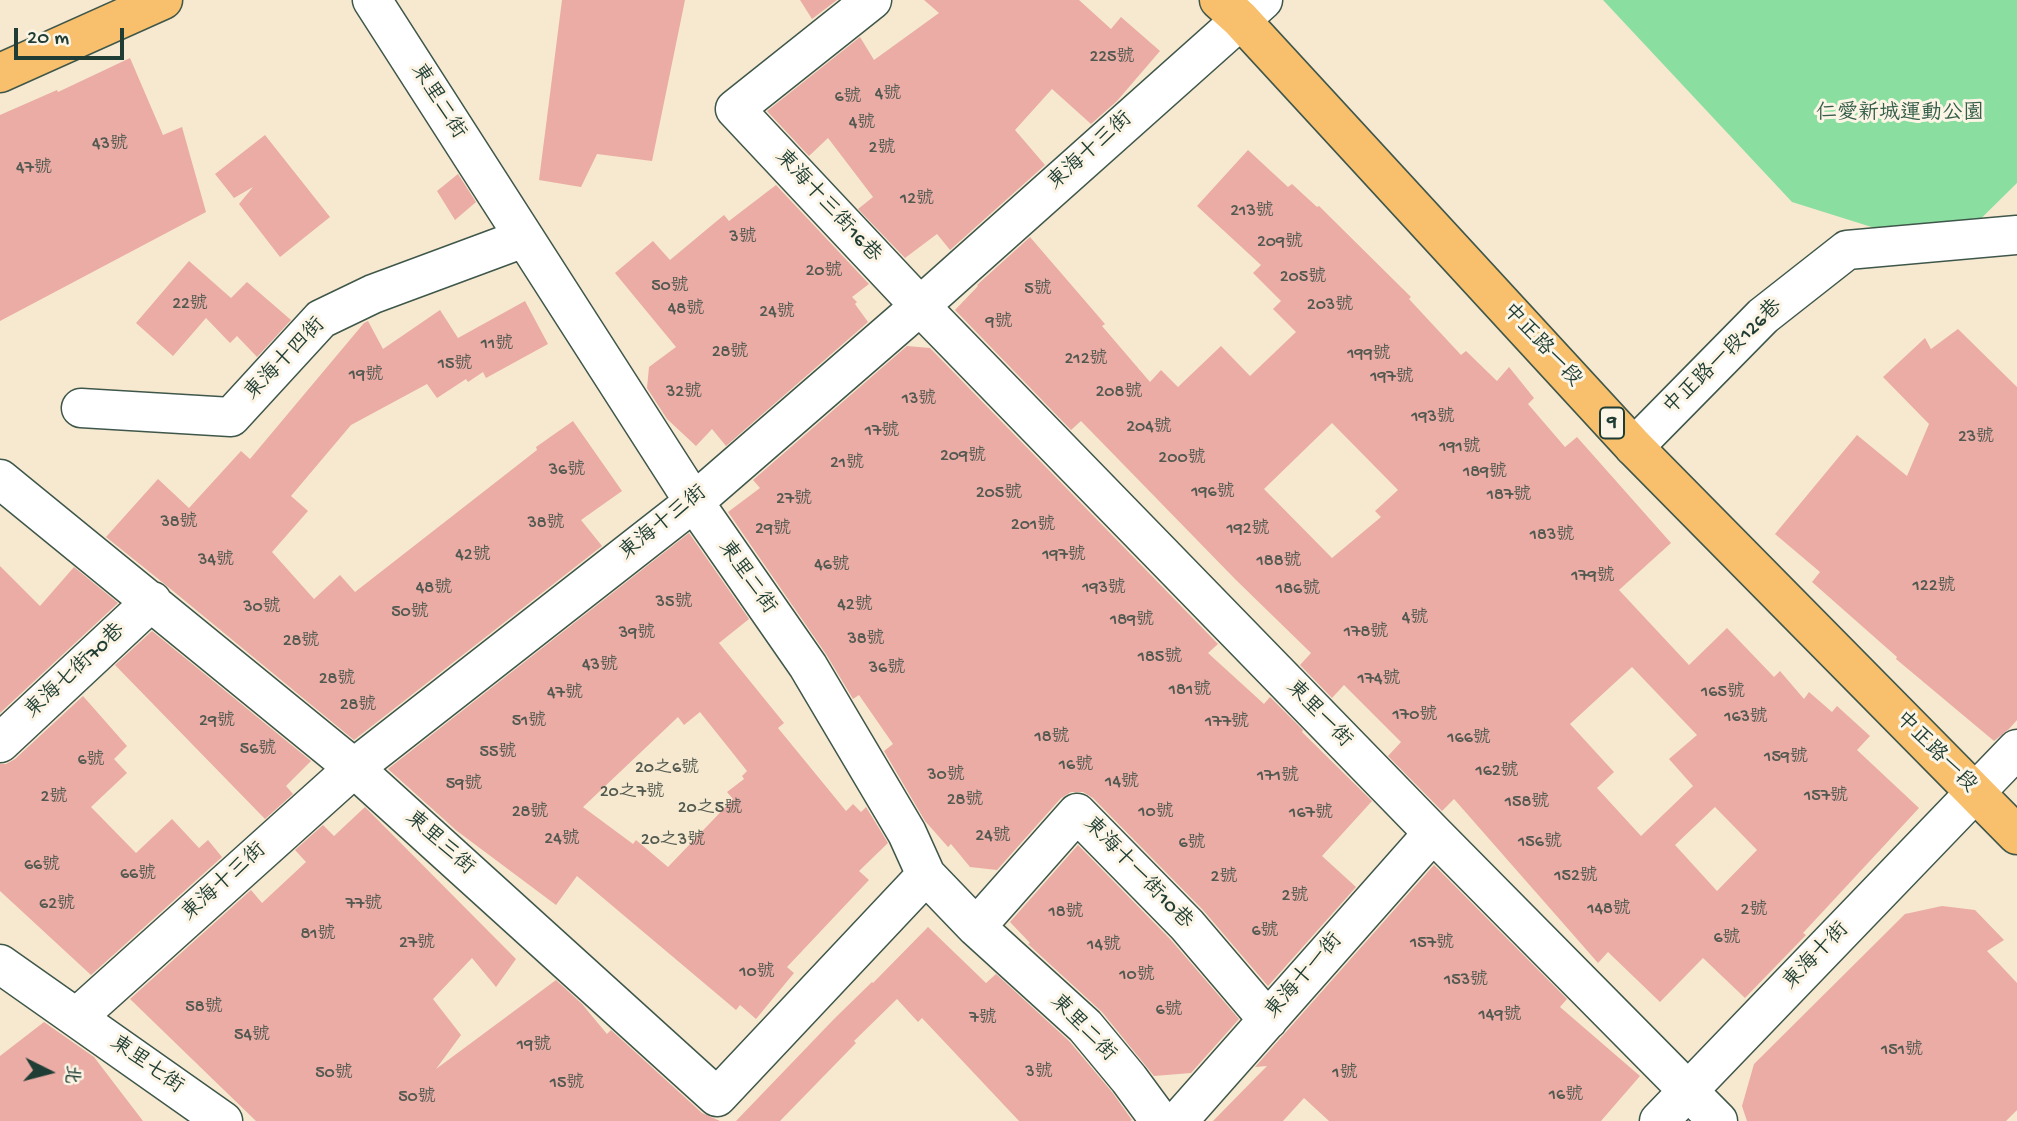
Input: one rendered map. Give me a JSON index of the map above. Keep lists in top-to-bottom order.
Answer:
{
  "streets": {
    "main road": ["中正路一段", "9"],
    "street": [
      "東里二街",
      "東海十三街",
      "東海十三街16巷",
      "中正路一段126巷",
      "東海十四街",
      "東海七街70巷",
      "東里一街",
      "東里三街",
      "東海十一街10巷",
      "東海十街",
      "東海十一街",
      "東里七街"
    ]
  },
  "crossings": [
    ["東里二街", "東海十三街"],
    ["東里二街", "東海十四街"],
    ["東里二街", "東里三街"],
    ["東里二街", "東海十一街10巷"],
    ["東海十三街", "東海十三街16巷"],
    ["東海十三街", "中正路一段"],
    ["東海十三街", "東里一街"],
    ["東海十三街", "東里三街"],
    ["東海十三街", "東里七街"],
    ["東海十三街16巷", "東里一街"],
    ["中正路一段", "中正路一段126巷"],
    ["中正路一段", "東海十街"],
    ["東海七街70巷", "東里三街"],
    ["東里一街", "東海十街"],
    ["東里一街", "東海十一街"],
    ["東海十一街10巷", "東海十一街"]
  ],
  "parks": ["仁愛新城運動公園"],
  "house_numbers": [
    "225號",
    "4號",
    "6號",
    "4號",
    "43號",
    "2號",
    "47號",
    "12號",
    "213號",
    "3號",
    "209號",
    "20號",
    "205號",
    "50號",
    "5號",
    "22號",
    "203號",
    "48號",
    "24號",
    "9號",
    "11號",
    "28號",
    "199號",
    "212號",
    "15號",
    "19號",
    "197號",
    "32號",
    "208號",
    "13號",
    "193號",
    "204號",
    "17號",
    "23號",
    "191號",
    "209號",
    "200號",
    "21號",
    "36號",
    "189號",
    "196號",
    "205號",
    "187號",
    "27號",
    "38號",
    "38號",
    "201號",
    "29號",
    "192號",
    "183號",
    "42號",
    "197號",
    "34號",
    "188號",
    "46號",
    "179號",
    "122號",
    "48號",
    "193號",
    "186號",
    "35號",
    "42號",
    "30號",
    "50號",
    "4號",
    "189號",
    "178號",
    "39號",
    "38號",
    "28號",
    "185號",
    "43號",
    "36號",
    "28號",
    "174號",
    "181號",
    "165號",
    "47號",
    "28號",
    "170號",
    "163號",
    "29號",
    "51號",
    "177號",
    "18號",
    "166號",
    "56號",
    "55號",
    "159號",
    "6號",
    "16號",
    "20之6號",
    "162號",
    "30號",
    "171號",
    "14號",
    "59號",
    "20之7號",
    "157號",
    "2號",
    "28號",
    "158號",
    "20之5號",
    "28號",
    "10號",
    "167號",
    "24號",
    "24號",
    "20之3號",
    "156號",
    "6號",
    "66號",
    "66號",
    "152號",
    "2號",
    "2號",
    "62號",
    "77號",
    "148號",
    "2號",
    "18號",
    "6號",
    "81號",
    "6號",
    "27號",
    "157號",
    "14號",
    "10號",
    "10號",
    "153號",
    "58號",
    "6號",
    "149號",
    "7號",
    "54號",
    "19號",
    "151號",
    "3號",
    "50號",
    "1號",
    "15號",
    "16號",
    "50號"
  ],
  "scale_bar": "20 m",
  "north": "right"
}
